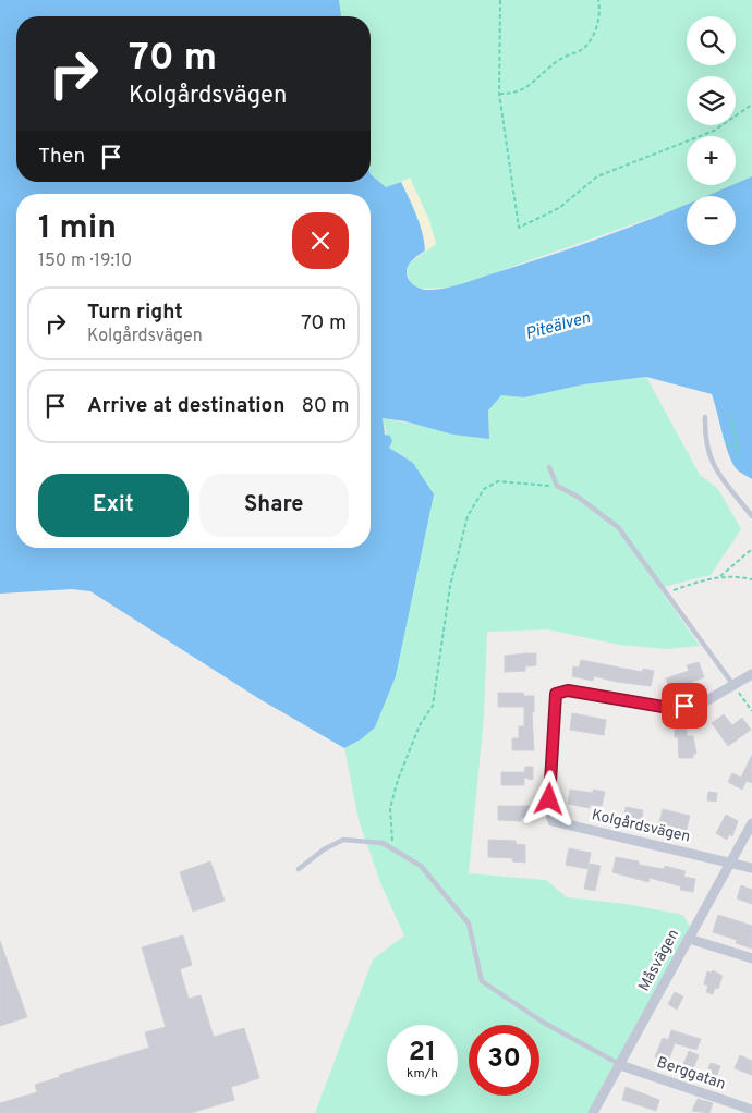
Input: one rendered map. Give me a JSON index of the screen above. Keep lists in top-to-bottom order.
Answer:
{
  "streets": {
    "street": ["Kolgårdsvägen", "Måsvägen", "Berggatan"]
  },
  "crossings": [
    ["Kolgårdsvägen", "Måsvägen"],
    ["Måsvägen", "Berggatan"]
  ],
  "water": ["Piteälven"],
  "page": {
    "map_buttons": ["+", "−"],
    "turn": ["70 m", "Kolgårdsvägen"],
    "then": "Then",
    "heading": ["1 min", "150 m · 19:10"],
    "list": [
      {
        "name": "Turn right",
        "note": "Kolgårdsvägen",
        "value": "70 m"
      },
      {
        "name": "Arrive at destination",
        "value": "80 m"
      }
    ],
    "buttons": ["Exit", "Share"],
    "speed": "21 km/h",
    "limit": "30"
  }
}
